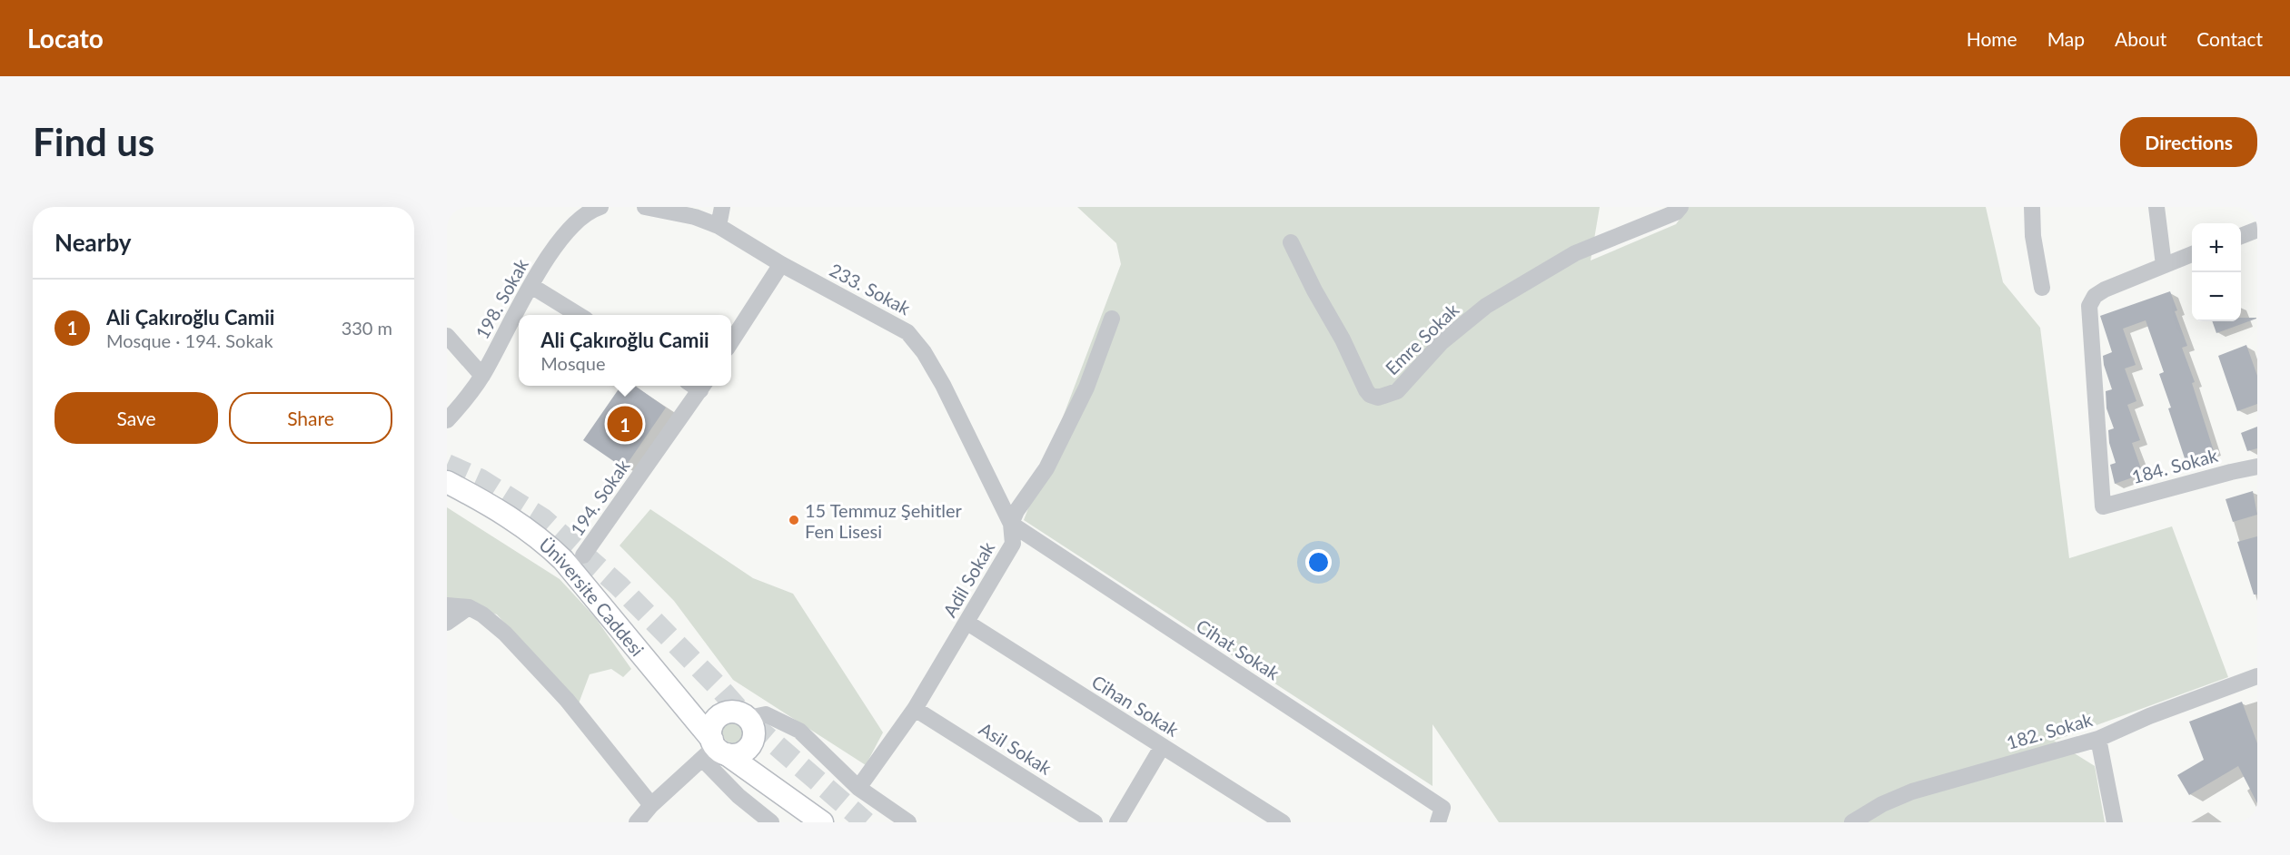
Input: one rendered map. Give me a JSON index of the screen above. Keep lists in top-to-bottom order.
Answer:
{
  "streets": {
    "street": [
      "233. Sokak",
      "198. Sokak",
      "Emre Sokak",
      "184. Sokak",
      "194. Sokak",
      "Adil Sokak",
      "Üniversite Caddesi",
      "Cihat Sokak",
      "Cihan Sokak",
      "182. Sokak",
      "Asil Sokak"
    ]
  },
  "crossings": [
    ["233. Sokak", "Adil Sokak"],
    ["233. Sokak", "Cihat Sokak"],
    ["Adil Sokak", "Cihat Sokak"],
    ["Adil Sokak", "Cihan Sokak"],
    ["Adil Sokak", "Asil Sokak"]
  ],
  "places": ["15 Temmuz Şehitler Fen Lisesi"],
  "page": {
    "header": "Locato",
    "nav": [
      "Home",
      "Map",
      "About",
      "Contact"
    ],
    "buttons": [
      "Directions",
      ["Save", "Share"]
    ],
    "title": "Find us",
    "heading": "Nearby",
    "map_buttons": ["+", "−"],
    "list": [
      {
        "mark": "1",
        "name": "Ali Çakıroğlu Camii",
        "note": "Mosque · 194. Sokak",
        "value": "330 m"
      }
    ],
    "popup": ["Ali Çakıroğlu Camii", "Mosque"],
    "pins": "1"
  }
}
